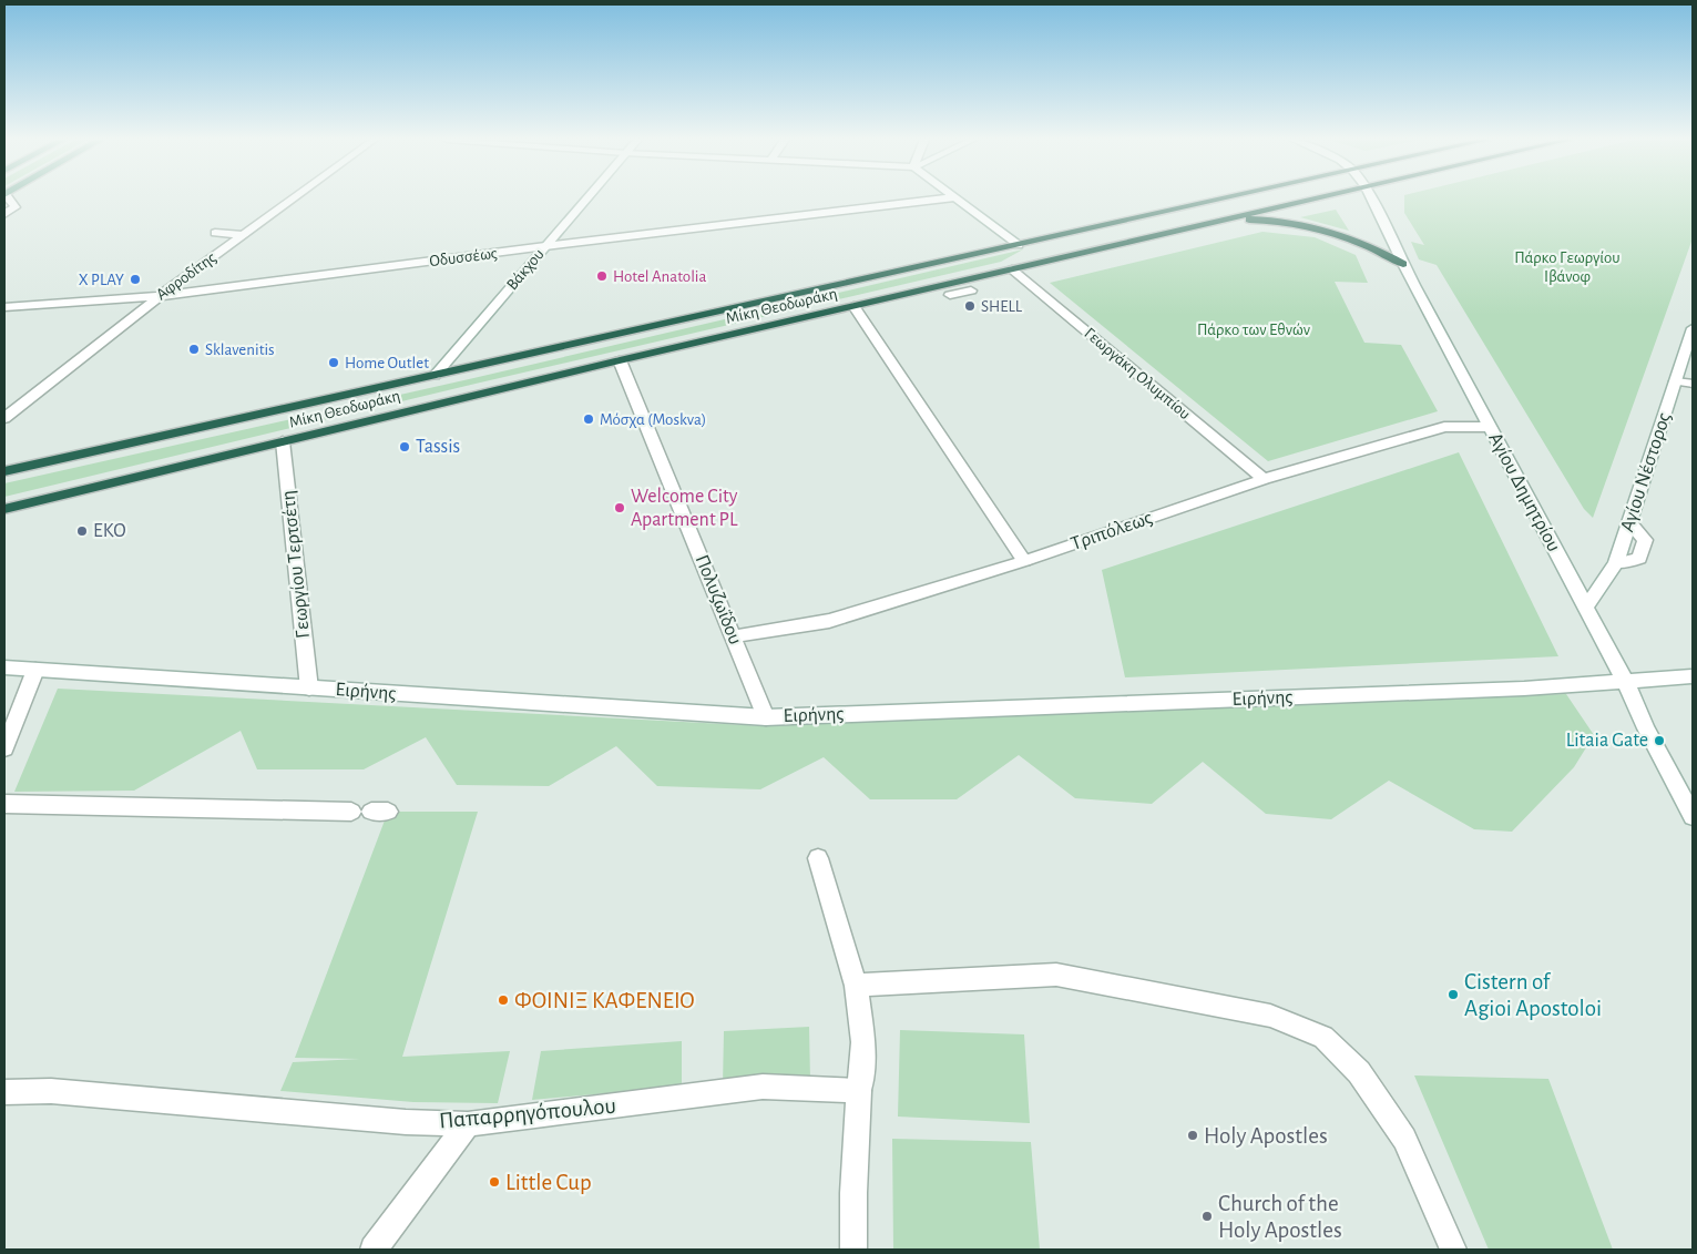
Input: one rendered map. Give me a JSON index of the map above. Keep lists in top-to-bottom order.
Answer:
{
  "streets": {
    "highway": ["Μίκη Θεοδωράκη"],
    "street": [
      "Οδυσσέως",
      "Βάκχου",
      "Αφροδίτης",
      "Γεωργάκη Ολυμπίου",
      "Αγίου Νέστορος",
      "Αγίου Δημητρίου",
      "Τριπόλεως",
      "Γεωργίου Τερτσέτη",
      "Πολυζωΐδου",
      "Ειρήνης",
      "Παπαρρηγόπουλου"
    ]
  },
  "crossings": [
    ["Οδυσσέως", "Βάκχου"],
    ["Οδυσσέως", "Αφροδίτης"],
    ["Βάκχου", "Μίκη Θεοδωράκη"],
    ["Μίκη Θεοδωράκη", "Γεωργάκη Ολυμπίου"],
    ["Μίκη Θεοδωράκη", "Γεωργίου Τερτσέτη"],
    ["Μίκη Θεοδωράκη", "Πολυζωΐδου"],
    ["Γεωργάκη Ολυμπίου", "Τριπόλεως"],
    ["Αγίου Νέστορος", "Αγίου Δημητρίου"],
    ["Αγίου Δημητρίου", "Τριπόλεως"],
    ["Αγίου Δημητρίου", "Ειρήνης"],
    ["Τριπόλεως", "Πολυζωΐδου"],
    ["Γεωργίου Τερτσέτη", "Ειρήνης"],
    ["Πολυζωΐδου", "Ειρήνης"]
  ],
  "parks": ["Πάρκο Γεωργίου Ιβάνοφ", "Πάρκο των Εθνών"],
  "places": [
    "Hotel Anatolia",
    "X PLAY",
    "SHELL",
    "Sklavenitis",
    "Home Outlet",
    "Μόσχα (Moskva)",
    "Tassis",
    "Welcome City Apartment PL",
    "EKO",
    "Litaia Gate",
    "Cistern of Agioi Apostoloi",
    "ΦΟΙΝΙΞ ΚΑΦΕΝΕΙΟ",
    "Holy Apostles",
    "Little Cup",
    "Church of the Holy Apostles"
  ]
}
